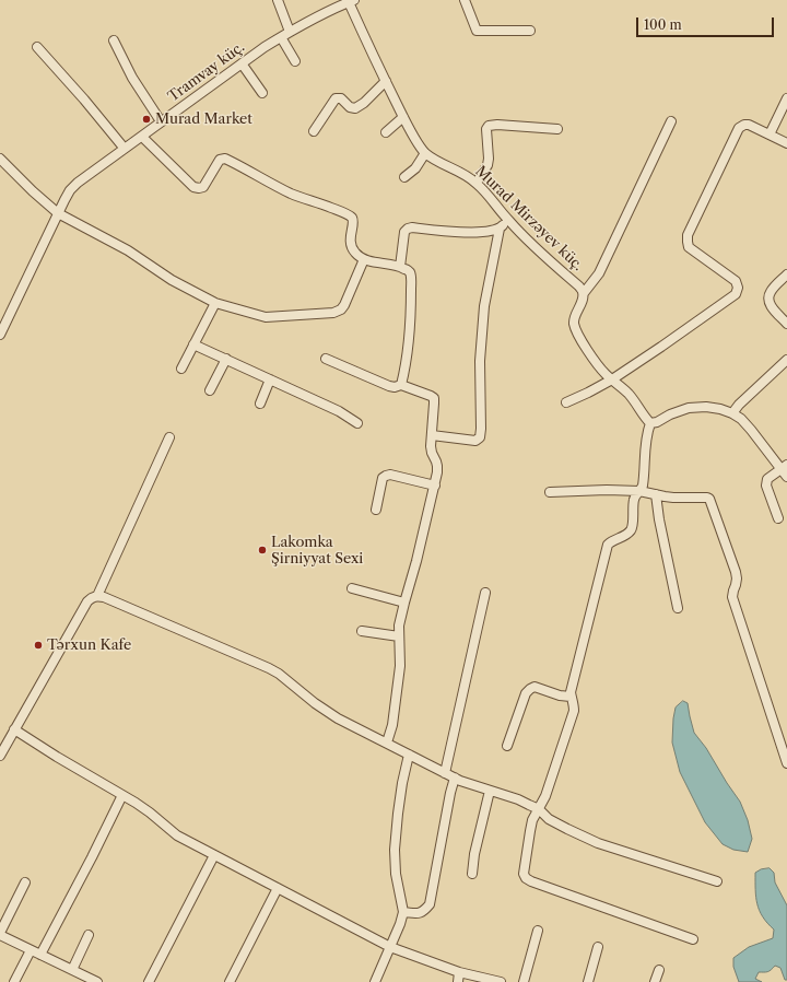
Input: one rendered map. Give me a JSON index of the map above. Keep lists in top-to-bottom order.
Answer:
{
  "streets": {
    "street": ["Tramvay küç.", "Murad Mirzəyev küç."]
  },
  "crossings": [
    ["Tramvay küç.", "Murad Mirzəyev küç."]
  ],
  "places": ["Murad Market", "Lakomka Şirniyyat Sexi", "Tərxun Kafe"],
  "scale_bar": "100 m"
}
